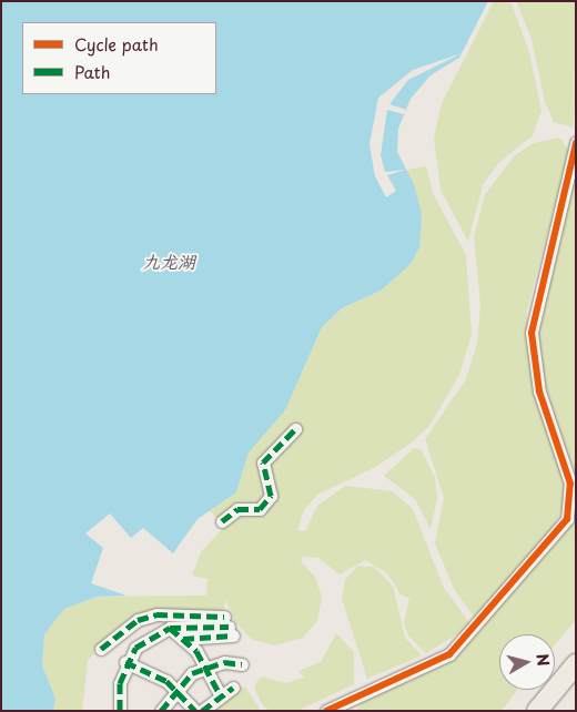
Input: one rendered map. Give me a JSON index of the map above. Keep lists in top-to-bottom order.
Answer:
{
  "water": ["九龙湖"],
  "legend": ["Cycle path", "Path"],
  "north": "right"
}
